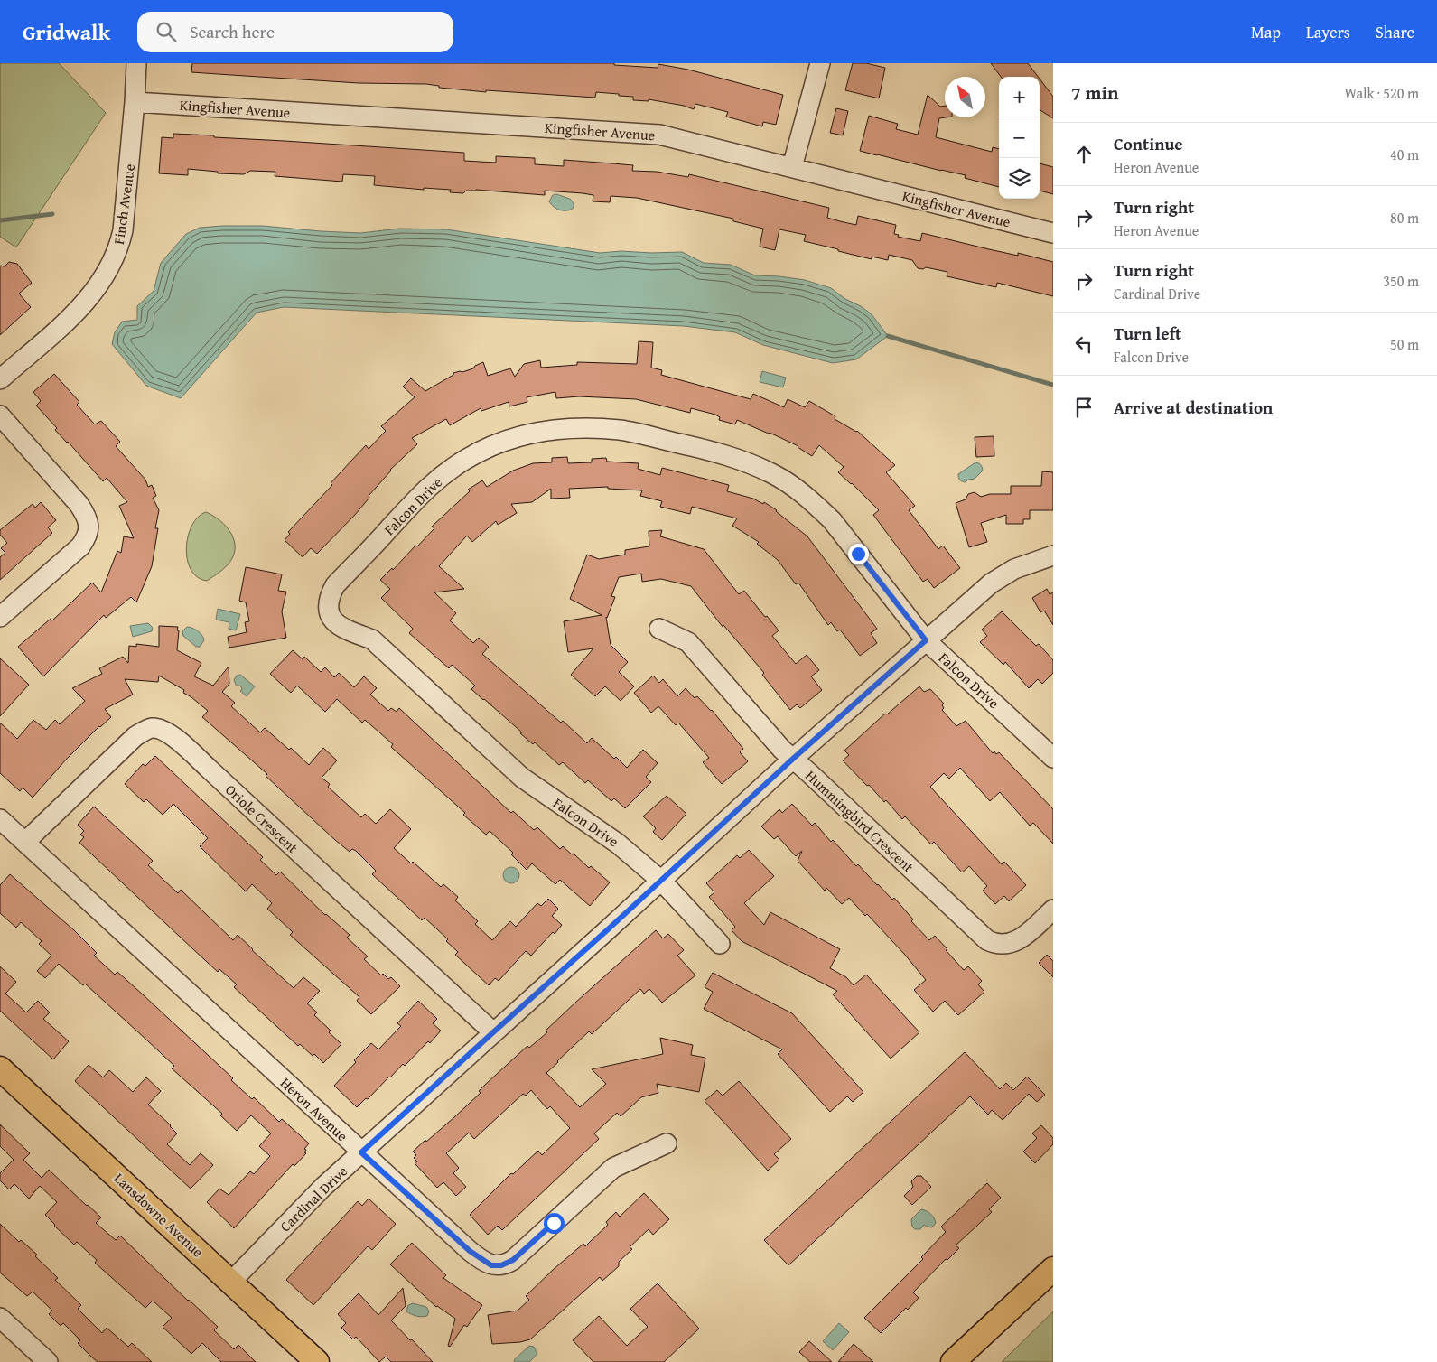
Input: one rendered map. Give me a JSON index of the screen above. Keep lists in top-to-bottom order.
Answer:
{
  "streets": {
    "main road": ["Lansdowne Avenue"],
    "street": [
      "Kingfisher Avenue",
      "Finch Avenue",
      "Falcon Drive",
      "Oriole Crescent",
      "Hummingbird Crescent",
      "Heron Avenue",
      "Cardinal Drive"
    ]
  },
  "crossings": [
    ["Kingfisher Avenue", "Finch Avenue"],
    ["Falcon Drive", "Cardinal Drive"],
    ["Oriole Crescent", "Heron Avenue"],
    ["Oriole Crescent", "Cardinal Drive"],
    ["Hummingbird Crescent", "Cardinal Drive"],
    ["Heron Avenue", "Cardinal Drive"],
    ["Cardinal Drive", "Lansdowne Avenue"]
  ],
  "north": "top left",
  "page": {
    "header": "Gridwalk",
    "search": "Search here",
    "nav": ["Map", "Layers", "Share"],
    "heading": ["7 min", "Walk · 520 m"],
    "map_buttons": ["+", "−"],
    "list": [
      ["Continue", "Heron Avenue", "40 m"],
      ["Turn right", "Heron Avenue", "80 m"],
      ["Turn right", "Cardinal Drive", "350 m"],
      ["Turn left", "Falcon Drive", "50 m"],
      "Arrive at destination"
    ]
  }
}
